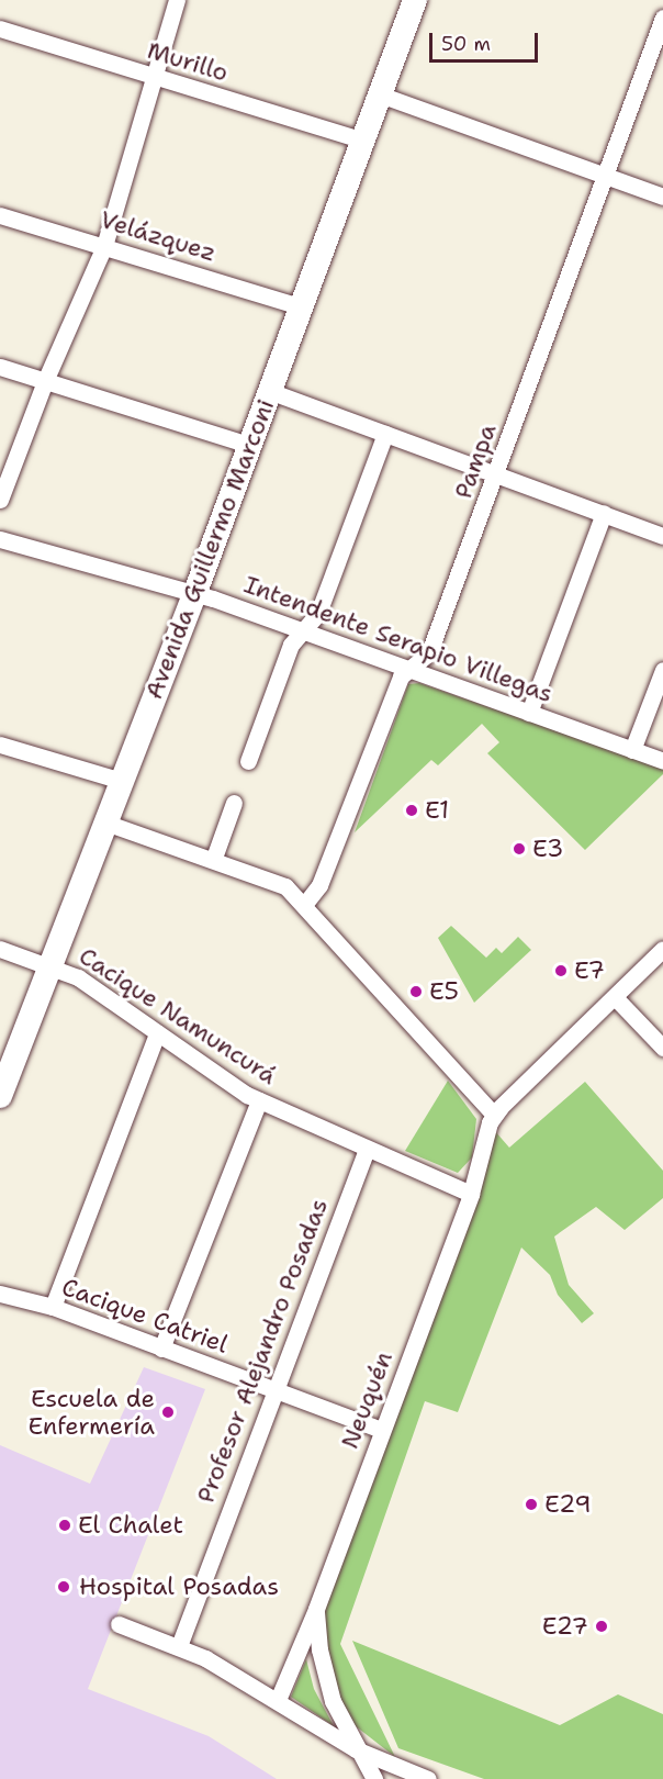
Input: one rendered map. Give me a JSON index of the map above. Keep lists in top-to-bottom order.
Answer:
{
  "streets": {
    "main road": ["Avenida Guillermo Marconi"],
    "street": [
      "Murillo",
      "Velázquez",
      "Pampa",
      "Intendente Serapio Villegas",
      "Cacique Namuncurá",
      "Cacique Catriel",
      "Profesor Alejandro Posadas",
      "Neuquén"
    ]
  },
  "crossings": [
    ["Murillo", "Avenida Guillermo Marconi"],
    ["Velázquez", "Avenida Guillermo Marconi"],
    ["Pampa", "Intendente Serapio Villegas"],
    ["Avenida Guillermo Marconi", "Intendente Serapio Villegas"],
    ["Avenida Guillermo Marconi", "Cacique Namuncurá"],
    ["Cacique Namuncurá", "Profesor Alejandro Posadas"],
    ["Cacique Namuncurá", "Neuquén"],
    ["Cacique Catriel", "Profesor Alejandro Posadas"],
    ["Cacique Catriel", "Neuquén"]
  ],
  "places": [
    "E1",
    "E3",
    "E7",
    "E5",
    "Escuela de Enfermería",
    "E29",
    "El Chalet",
    "Hospital Posadas",
    "E27"
  ],
  "scale_bar": "50 m"
}
